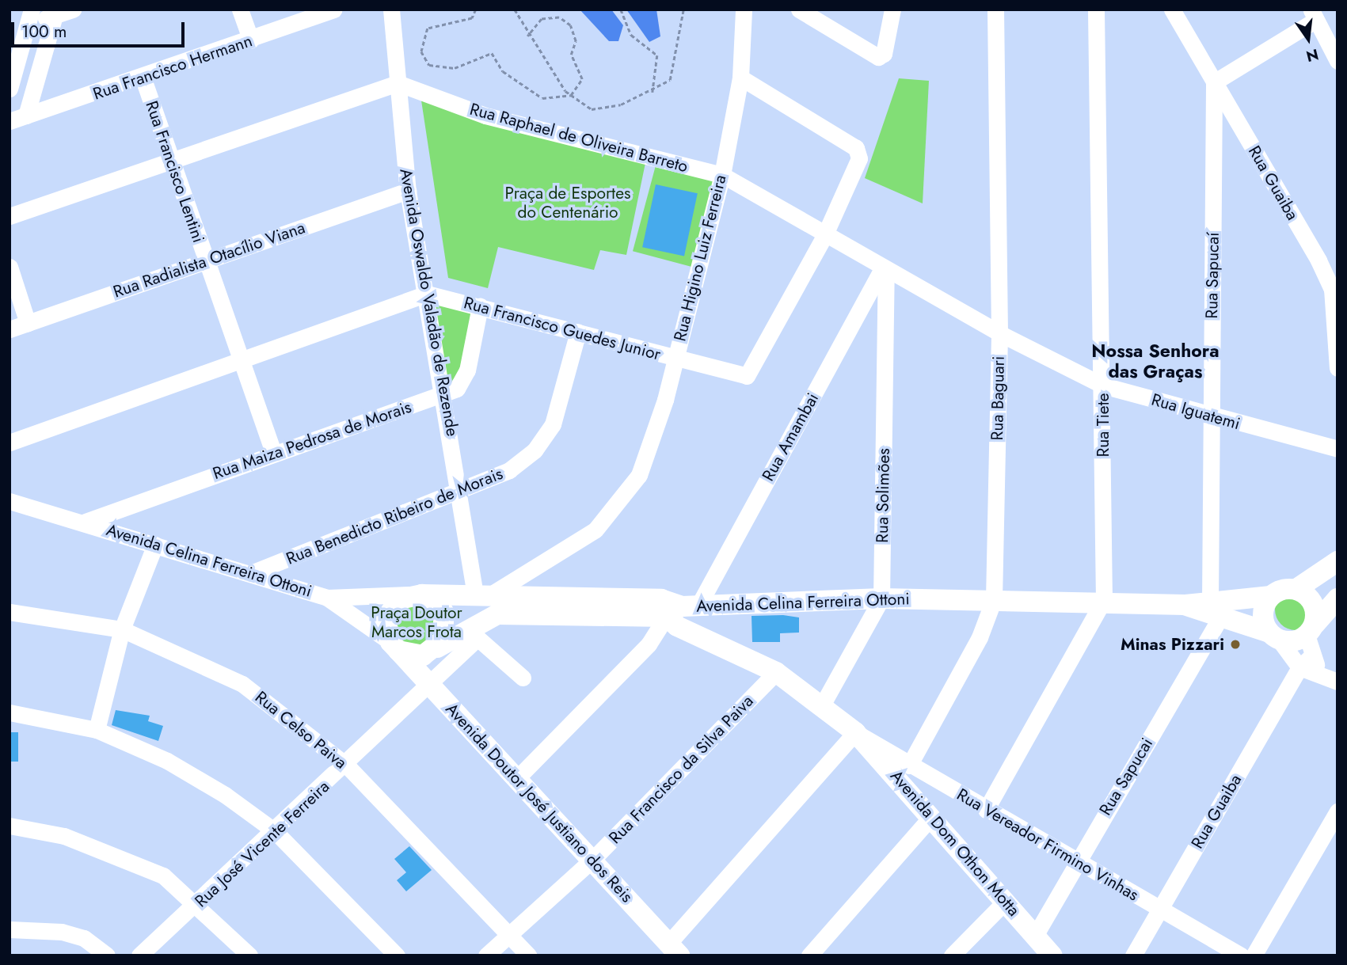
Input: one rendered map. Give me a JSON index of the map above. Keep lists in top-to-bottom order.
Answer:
{
  "streets": {
    "main road": ["Avenida Celina Ferreira Ottoni", "Avenida Doutor José Justiano dos Reis", "Avenida Dom Othon Motta"],
    "street": [
      "Rua Francisco Hermann",
      "Rua Raphael de Oliveira Barreto",
      "Rua Francisco Lentini",
      "Rua Guaiba",
      "Rua Higino Luiz Ferreira",
      "Rua Radialista Otacílio Viana",
      "Rua Sapucaí",
      "Avenida Oswaldo Valadão de Rezende",
      "Rua Francisco Guedes Junior",
      "Rua Baguari",
      "Rua Iguatemi",
      "Rua Tiete",
      "Rua Amambai",
      "Rua Maiza Pedrosa de Morais",
      "Rua Solimões",
      "Rua Benedicto Ribeiro de Morais",
      "Rua Celso Paiva",
      "Rua Francisco da Silva Paiva",
      "Rua Sapucai",
      "Rua José Vicente Ferreira",
      "Rua Vereador Firmino Vinhas"
    ]
  },
  "crossings": [
    ["Rua Francisco Hermann", "Rua Francisco Lentini"],
    ["Rua Raphael de Oliveira Barreto", "Rua Higino Luiz Ferreira"],
    ["Rua Raphael de Oliveira Barreto", "Avenida Oswaldo Valadão de Rezende"],
    ["Rua Raphael de Oliveira Barreto", "Rua Francisco Guedes Junior"],
    ["Rua Raphael de Oliveira Barreto", "Rua Iguatemi"],
    ["Rua Raphael de Oliveira Barreto", "Rua Amambai"],
    ["Rua Raphael de Oliveira Barreto", "Rua Solimões"],
    ["Rua Francisco Lentini", "Rua Radialista Otacílio Viana"],
    ["Rua Francisco Lentini", "Rua Maiza Pedrosa de Morais"],
    ["Rua Guaiba", "Rua Sapucaí"],
    ["Rua Guaiba", "Avenida Celina Ferreira Ottoni"],
    ["Rua Guaiba", "Rua Vereador Firmino Vinhas"],
    ["Rua Higino Luiz Ferreira", "Avenida Oswaldo Valadão de Rezende"],
    ["Rua Higino Luiz Ferreira", "Rua Francisco Guedes Junior"],
    ["Rua Higino Luiz Ferreira", "Avenida Celina Ferreira Ottoni"],
    ["Rua Radialista Otacílio Viana", "Avenida Oswaldo Valadão de Rezende"],
    ["Rua Sapucaí", "Rua Iguatemi"],
    ["Rua Sapucaí", "Avenida Celina Ferreira Ottoni"],
    ["Rua Sapucaí", "Rua Sapucai"],
    ["Avenida Oswaldo Valadão de Rezende", "Rua Francisco Guedes Junior"],
    ["Avenida Oswaldo Valadão de Rezende", "Rua Maiza Pedrosa de Morais"],
    ["Avenida Oswaldo Valadão de Rezende", "Rua Benedicto Ribeiro de Morais"],
    ["Avenida Oswaldo Valadão de Rezende", "Avenida Celina Ferreira Ottoni"],
    ["Rua Francisco Guedes Junior", "Rua Maiza Pedrosa de Morais"],
    ["Rua Francisco Guedes Junior", "Rua Benedicto Ribeiro de Morais"],
    ["Rua Baguari", "Rua Iguatemi"],
    ["Rua Baguari", "Avenida Celina Ferreira Ottoni"],
    ["Rua Baguari", "Rua Vereador Firmino Vinhas"],
    ["Rua Iguatemi", "Rua Tiete"],
    ["Rua Iguatemi", "Rua Amambai"],
    ["Rua Iguatemi", "Rua Solimões"],
    ["Rua Tiete", "Avenida Celina Ferreira Ottoni"],
    ["Rua Tiete", "Rua Vereador Firmino Vinhas"],
    ["Rua Amambai", "Rua Solimões"],
    ["Rua Amambai", "Avenida Celina Ferreira Ottoni"],
    ["Rua Amambai", "Avenida Doutor José Justiano dos Reis"],
    ["Rua Amambai", "Avenida Dom Othon Motta"],
    ["Rua Maiza Pedrosa de Morais", "Avenida Celina Ferreira Ottoni"],
    ["Rua Solimões", "Avenida Celina Ferreira Ottoni"],
    ["Rua Solimões", "Avenida Dom Othon Motta"],
    ["Rua Benedicto Ribeiro de Morais", "Avenida Celina Ferreira Ottoni"],
    ["Avenida Celina Ferreira Ottoni", "Rua Sapucai"],
    ["Avenida Celina Ferreira Ottoni", "Avenida Doutor José Justiano dos Reis"],
    ["Avenida Celina Ferreira Ottoni", "Avenida Dom Othon Motta"],
    ["Rua Celso Paiva", "Rua Francisco da Silva Paiva"],
    ["Rua Celso Paiva", "Rua José Vicente Ferreira"],
    ["Rua Francisco da Silva Paiva", "Avenida Doutor José Justiano dos Reis"],
    ["Rua Francisco da Silva Paiva", "Avenida Dom Othon Motta"],
    ["Rua Sapucai", "Avenida Dom Othon Motta"],
    ["Rua Sapucai", "Rua Vereador Firmino Vinhas"],
    ["Avenida Doutor José Justiano dos Reis", "Rua José Vicente Ferreira"],
    ["Avenida Dom Othon Motta", "Rua Vereador Firmino Vinhas"]
  ],
  "districts": ["Nossa Senhora das Graças"],
  "parks": ["Praça de Esportes do Centenário", "Praça Doutor Marcos Frota"],
  "places": ["Minas Pizzari"],
  "scale_bar": "100 m",
  "north": "bottom"
}
